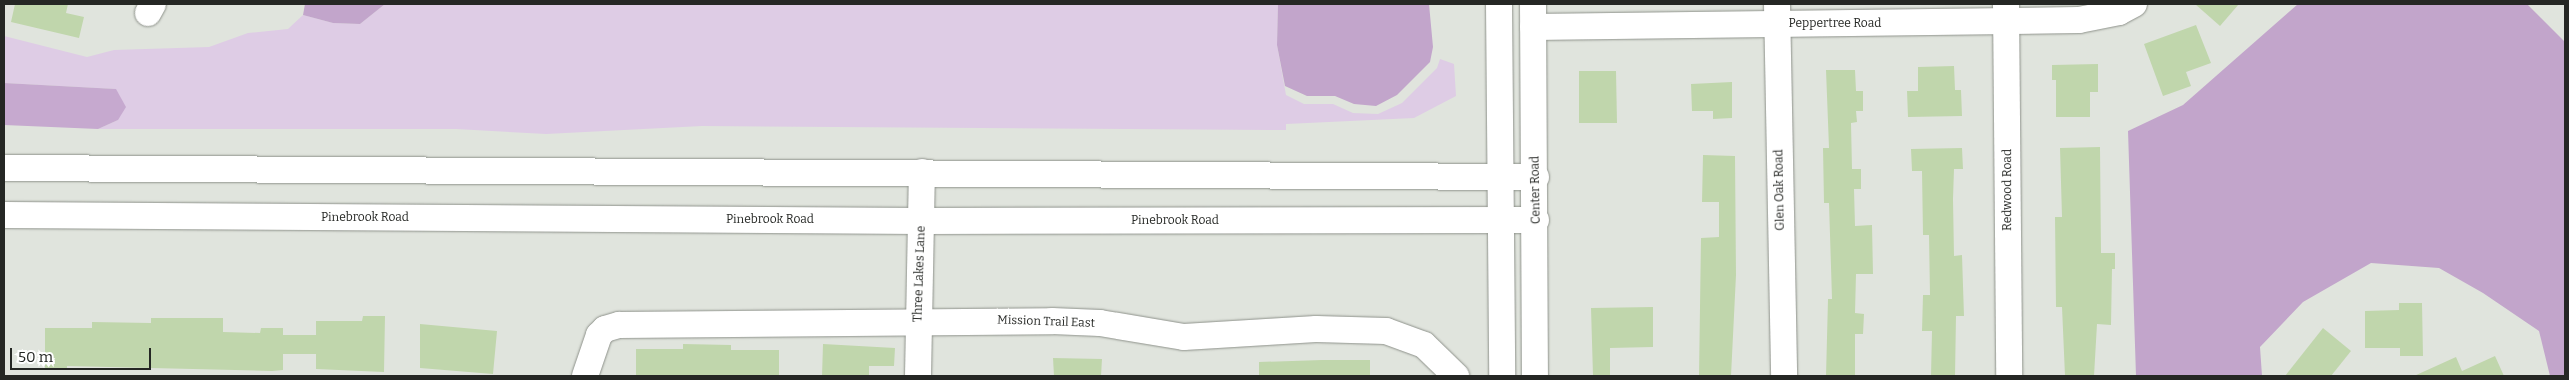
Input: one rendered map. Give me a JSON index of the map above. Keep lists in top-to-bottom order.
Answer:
{
  "streets": {
    "street": [
      "Peppertree Road",
      "Center Road",
      "Glen Oak Road",
      "Redwood Road",
      "Pinebrook Road",
      "Three Lakes Lane",
      "Mission Trail East"
    ]
  },
  "crossings": [
    ["Peppertree Road", "Center Road"],
    ["Peppertree Road", "Glen Oak Road"],
    ["Peppertree Road", "Redwood Road"],
    ["Center Road", "Pinebrook Road"],
    ["Pinebrook Road", "Three Lakes Lane"],
    ["Three Lakes Lane", "Mission Trail East"]
  ],
  "scale_bar": "50 m"
}
